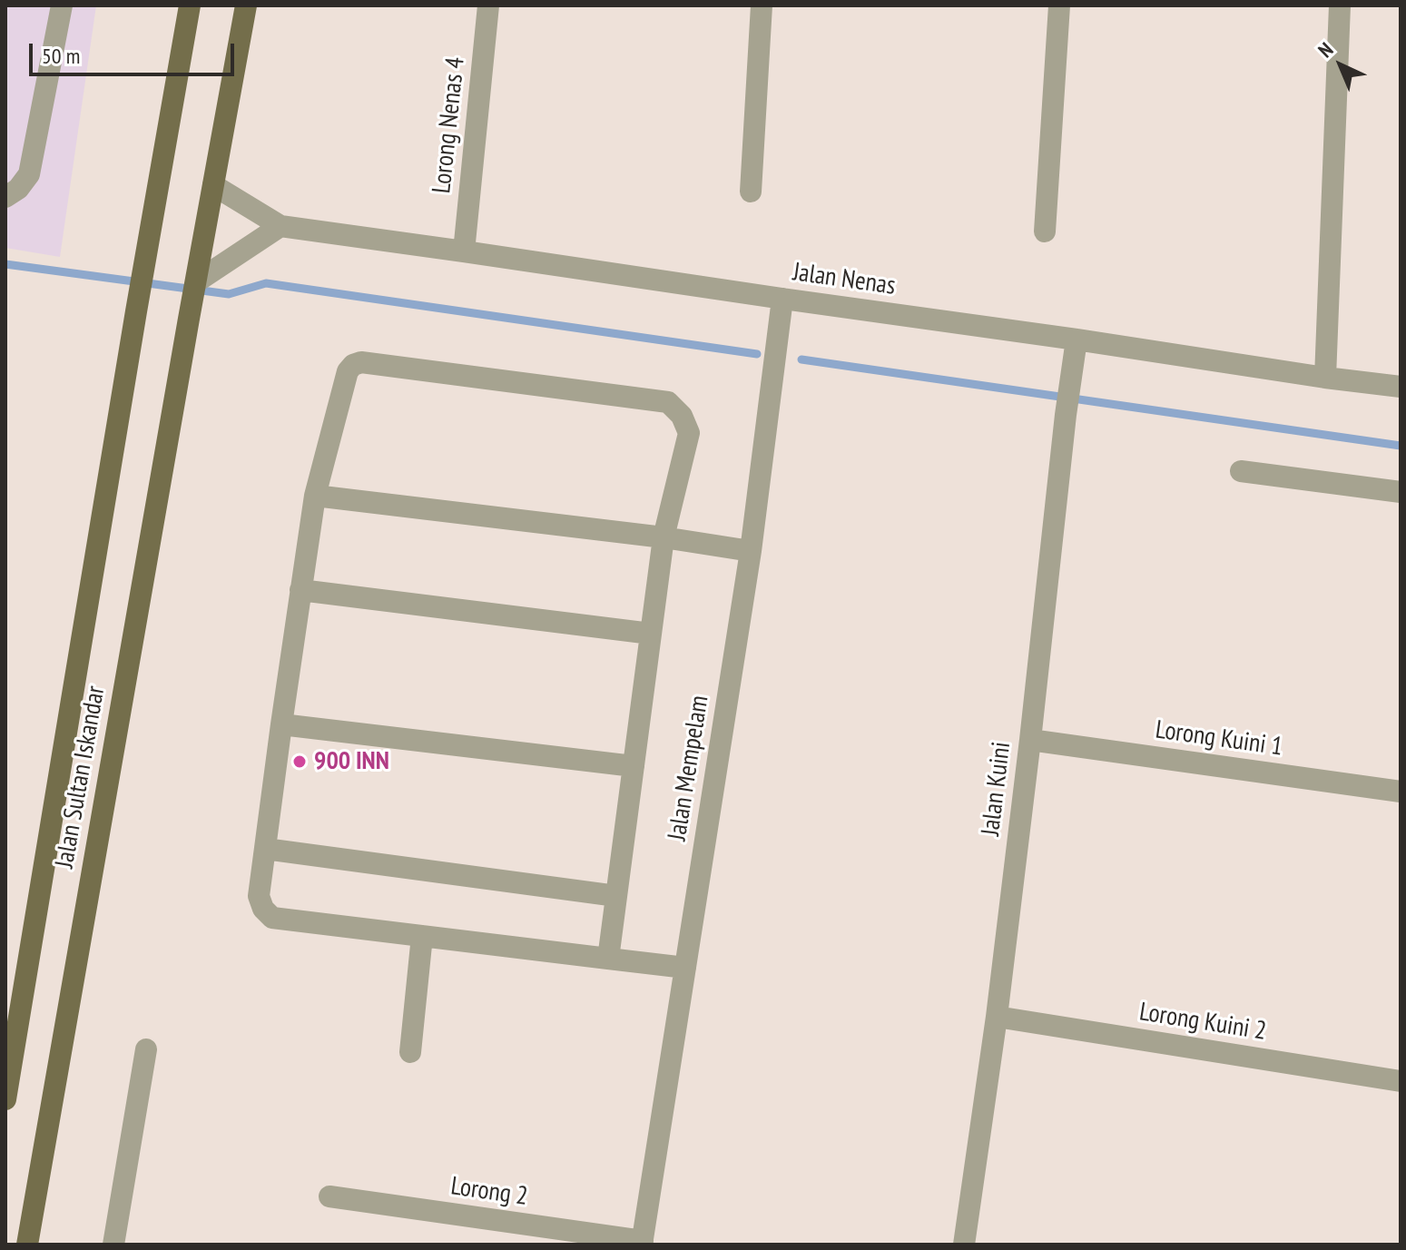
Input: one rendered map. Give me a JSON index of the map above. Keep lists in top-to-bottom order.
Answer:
{
  "streets": {
    "main road": ["Jalan Sultan Iskandar"],
    "street": [
      "Lorong Nenas 4",
      "Jalan Nenas",
      "Lorong Kuini 1",
      "Jalan Mempelam",
      "Jalan Kuini",
      "Lorong Kuini 2",
      "Lorong 2"
    ]
  },
  "crossings": [
    ["Lorong Nenas 4", "Jalan Nenas"],
    ["Jalan Nenas", "Jalan Mempelam"],
    ["Jalan Nenas", "Jalan Sultan Iskandar"],
    ["Jalan Nenas", "Jalan Kuini"],
    ["Lorong Kuini 1", "Jalan Kuini"],
    ["Jalan Mempelam", "Lorong 2"],
    ["Jalan Kuini", "Lorong Kuini 2"]
  ],
  "places": ["900 INN"],
  "scale_bar": "50 m",
  "north": "top left"
}
